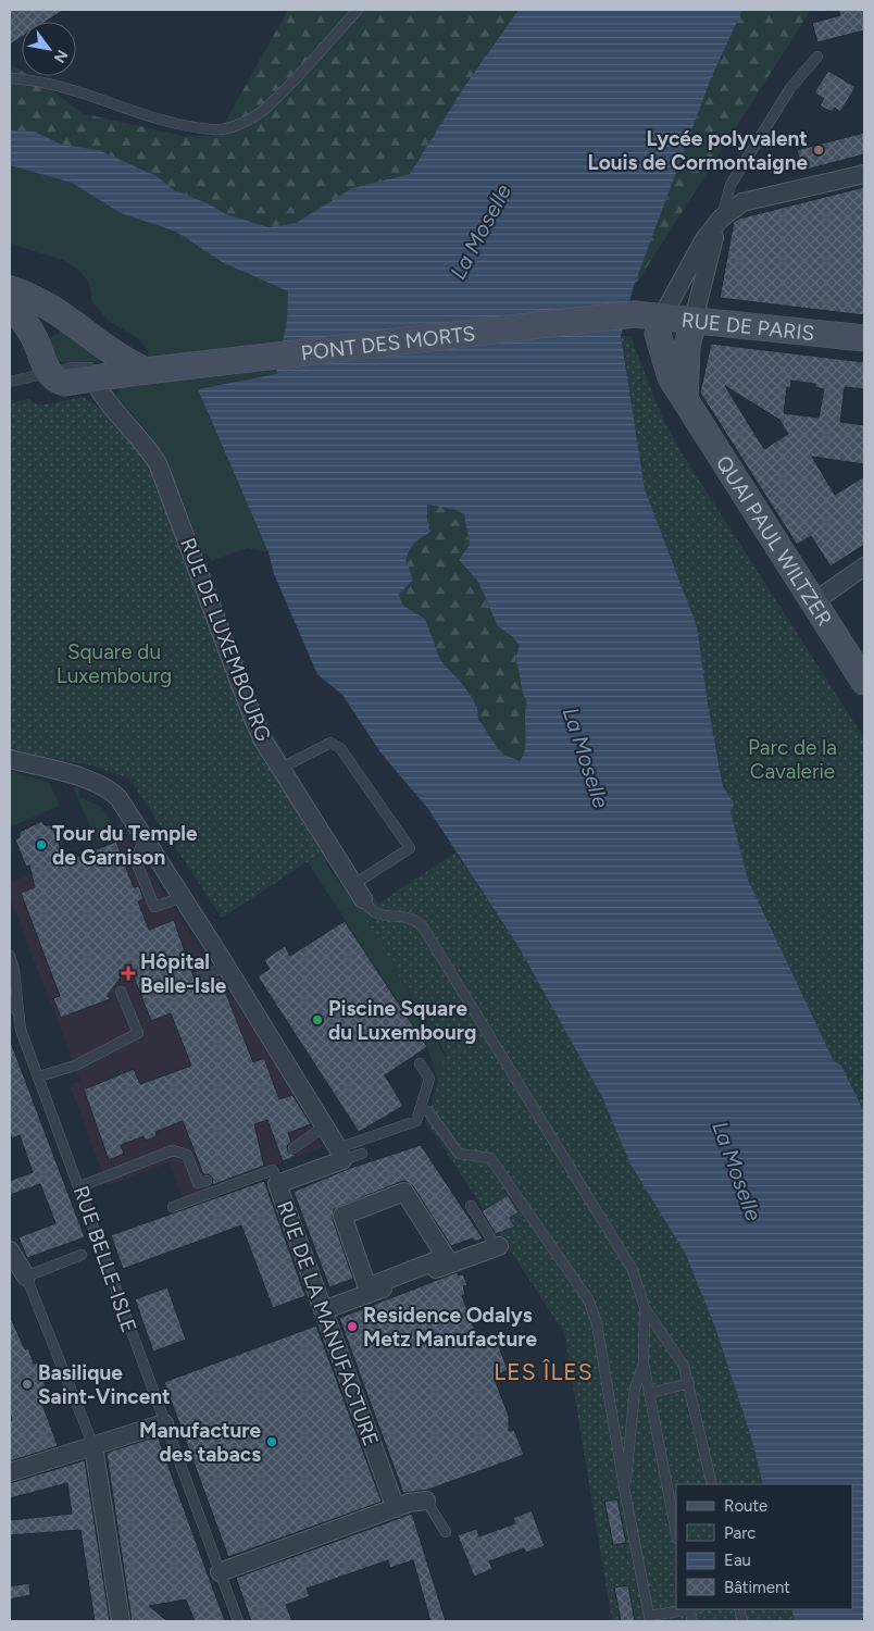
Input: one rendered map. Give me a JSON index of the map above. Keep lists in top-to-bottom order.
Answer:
{
  "streets": {
    "main road": ["RUE DE PARIS", "PONT DES MORTS", "QUAI PAUL WILTZER"],
    "street": ["RUE DE LUXEMBOURG", "RUE DE LA MANUFACTURE"],
    "lane": ["RUE BELLE-ISLE"]
  },
  "crossings": [
    ["RUE DE PARIS", "PONT DES MORTS"],
    ["RUE DE PARIS", "QUAI PAUL WILTZER"],
    ["PONT DES MORTS", "RUE DE LUXEMBOURG"]
  ],
  "districts": ["LES ÎLES"],
  "water": ["La Moselle"],
  "parks": ["Square du Luxembourg", "Parc de la Cavalerie"],
  "places": {
    "other": [
      "Lycée polyvalent Louis de Cormontaigne",
      "Tour du Temple de Garnison",
      "Piscine Square du Luxembourg",
      "Residence Odalys Metz Manufacture",
      "Basilique Saint-Vincent",
      "Manufacture des tabacs"
    ],
    "health": ["Hôpital Belle-Isle"]
  },
  "legend": [
    "Route",
    "Parc",
    "Eau",
    "Bâtiment"
  ],
  "north": "bottom right"
}
